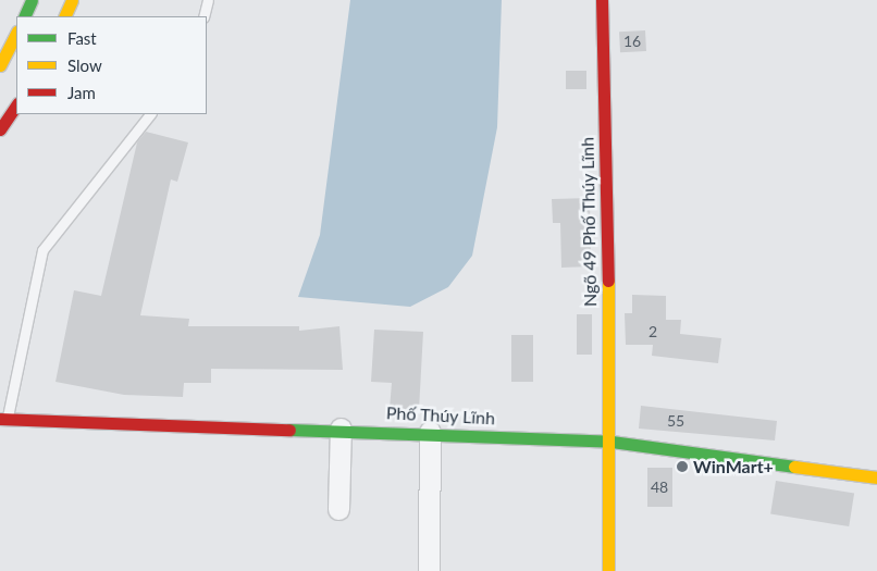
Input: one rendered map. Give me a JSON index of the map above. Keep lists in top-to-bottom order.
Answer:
{
  "streets": {
    "street": ["Ngõ 49 Phố Thúy Lĩnh", "Phố Thúy Lĩnh"]
  },
  "crossings": [
    ["Ngõ 49 Phố Thúy Lĩnh", "Phố Thúy Lĩnh"]
  ],
  "places": ["WinMart+"],
  "house_numbers": [
    "16",
    "2",
    "55",
    "48"
  ],
  "legend": ["Fast", "Slow", "Jam"]
}
